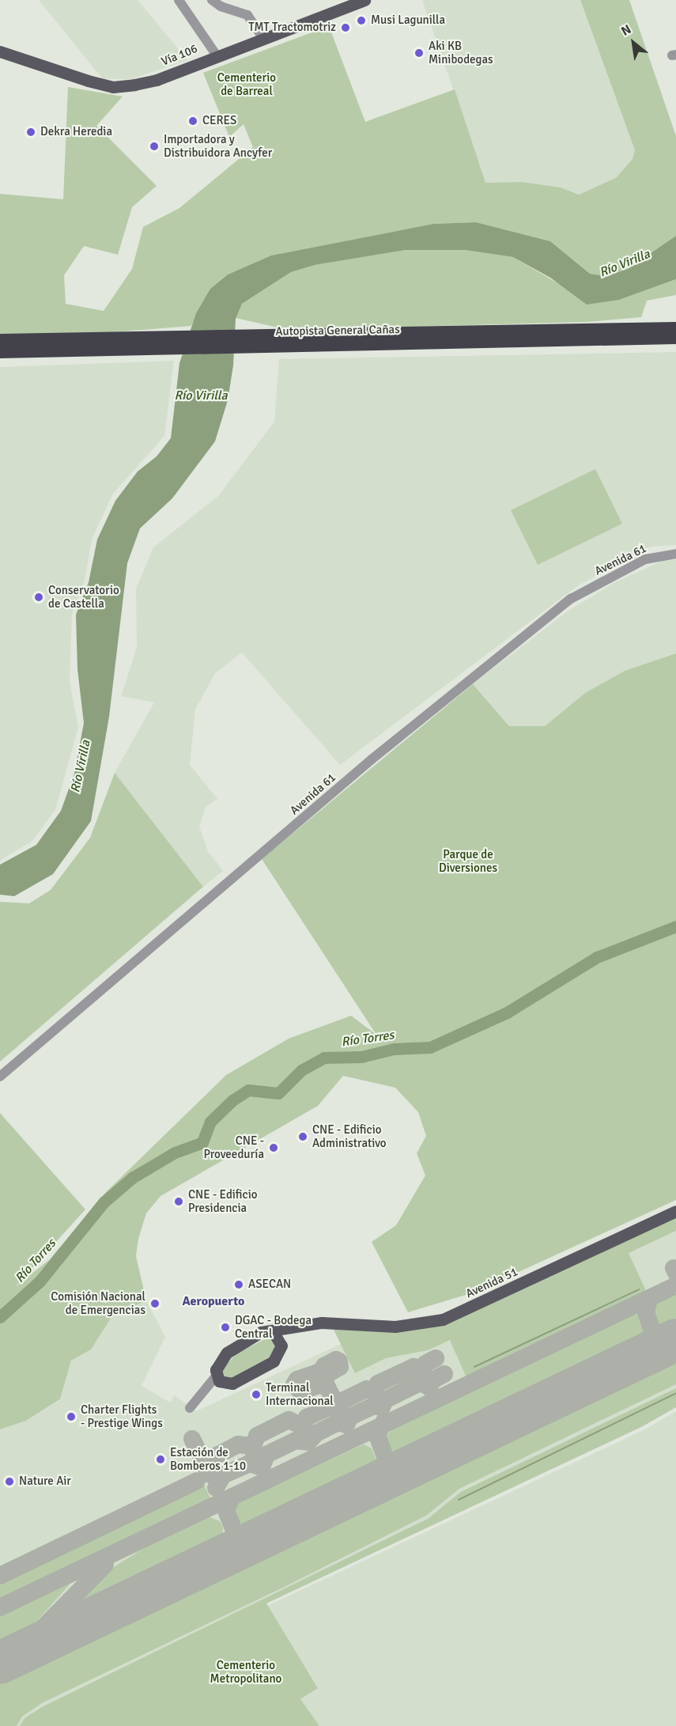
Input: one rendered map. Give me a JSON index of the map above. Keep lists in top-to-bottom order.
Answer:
{
  "streets": {
    "highway": ["Autopista General Cañas"],
    "main road": ["Vía 106", "Avenida 51"],
    "street": ["Avenida 61"]
  },
  "districts": ["Aeropuerto"],
  "water": ["Río Virilla", "Río Torres"],
  "parks": ["Cementerio de Barreal", "Parque de Diversiones", "Cementerio Metropolitano"],
  "places": [
    "Musi Lagunilla",
    "TMT Tractomotriz",
    "Aki KB Minibodegas",
    "CERES",
    "Dekra Heredia",
    "Importadora y Distribuidora Ancyfer",
    "Conservatorio de Castella",
    "CNE - Edificio Administrativo",
    "CNE - Proveeduría",
    "CNE - Edificio Presidencia",
    "ASECAN",
    "Comisión Nacional de Emergencias",
    "DGAC - Bodega Central",
    "Terminal Internacional",
    "Charter Flights - Prestige Wings",
    "Estación de Bomberos 1-10",
    "Nature Air"
  ],
  "north": "top left"
}
